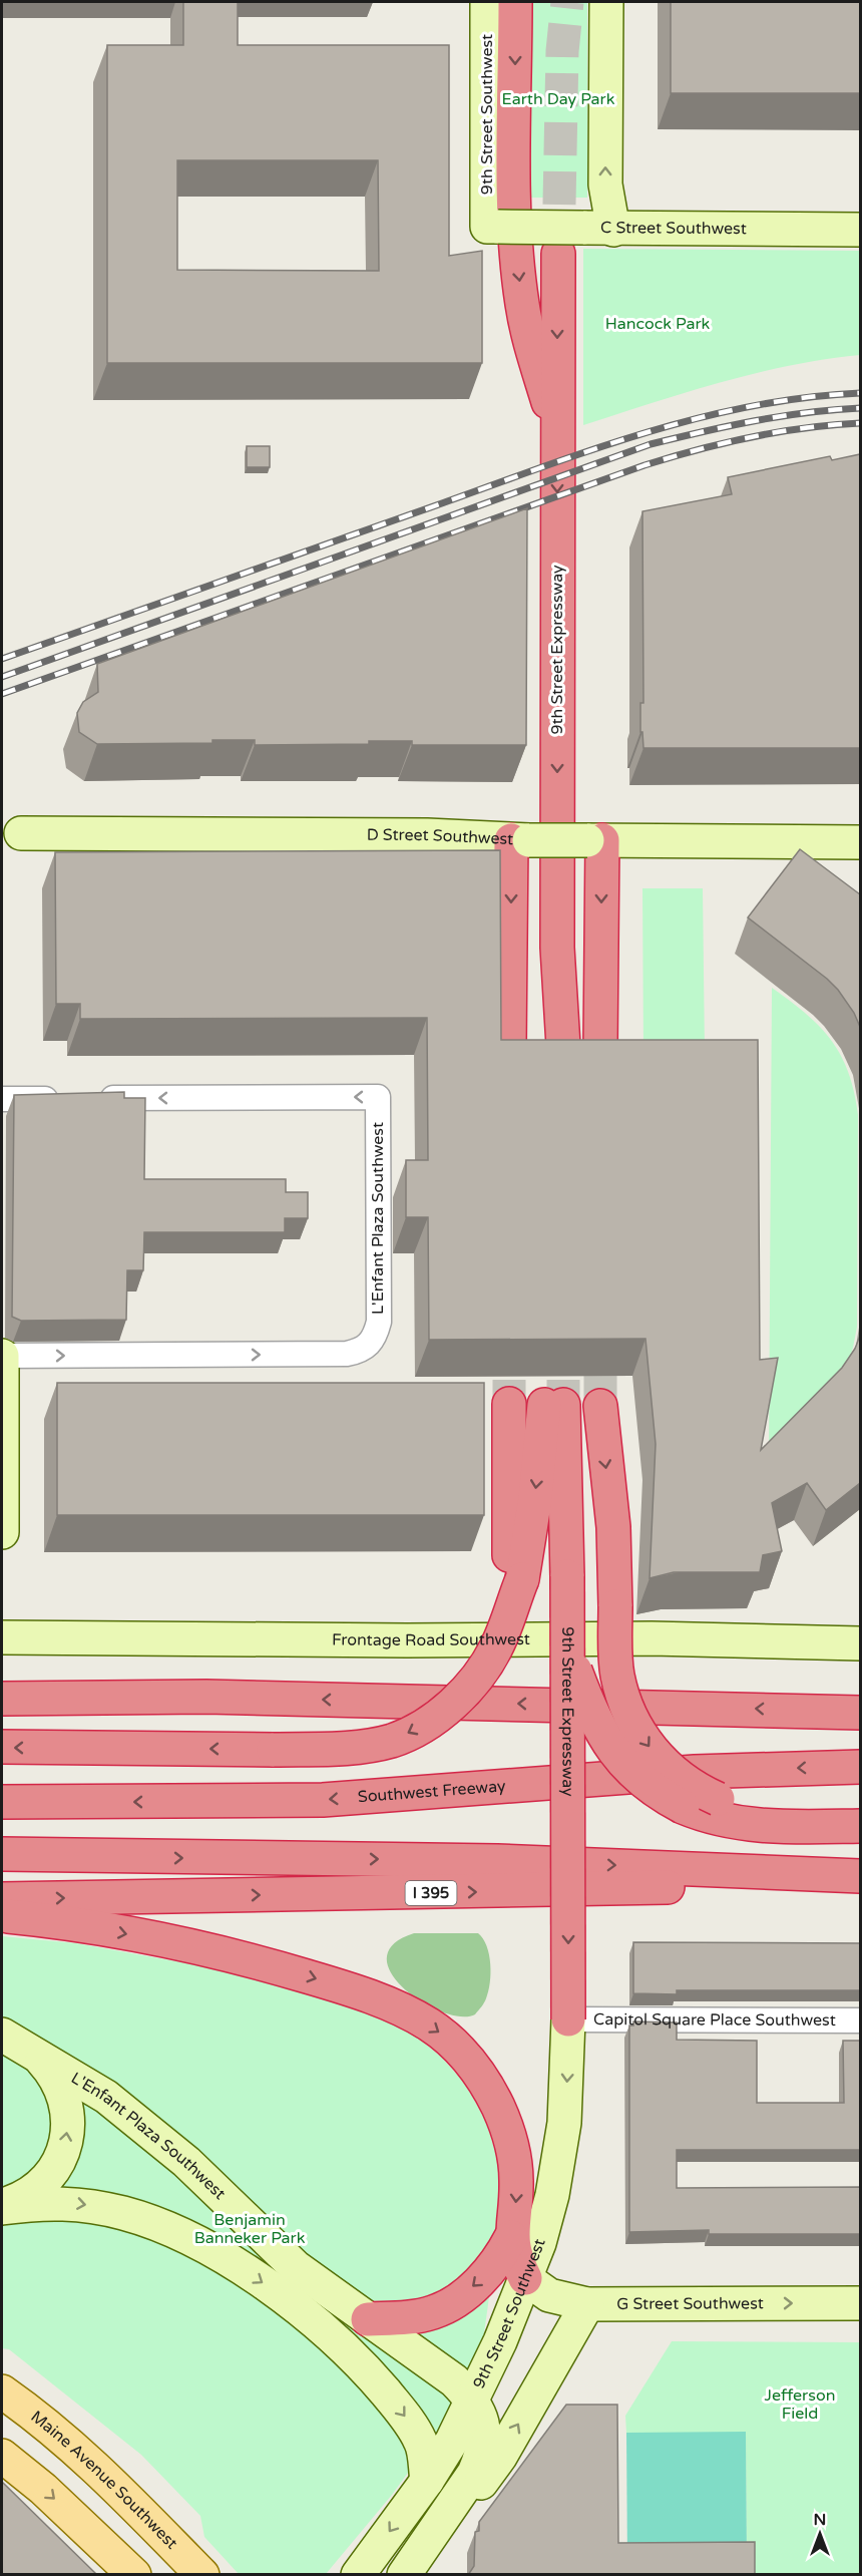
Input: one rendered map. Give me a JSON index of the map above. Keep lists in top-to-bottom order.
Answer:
{
  "streets": {
    "highway": ["9th Street Expressway", "Southwest Freeway", "I 395"],
    "main road": ["Maine Avenue Southwest"],
    "street": [
      "9th Street Southwest",
      "C Street Southwest",
      "D Street Southwest",
      "L'Enfant Plaza Southwest",
      "Frontage Road Southwest",
      "Capitol Square Place Southwest",
      "G Street Southwest"
    ]
  },
  "crossings": [
    ["9th Street Southwest", "C Street Southwest"],
    ["9th Street Southwest", "9th Street Expressway"],
    ["9th Street Southwest", "L'Enfant Plaza Southwest"],
    ["9th Street Southwest", "Capitol Square Place Southwest"],
    ["9th Street Southwest", "G Street Southwest"],
    ["9th Street Expressway", "Capitol Square Place Southwest"]
  ],
  "one_way": ["G Street Southwest"],
  "parks": [
    "Earth Day Park",
    "Hancock Park",
    "Benjamin Banneker Park",
    "Jefferson Field"
  ],
  "north": "top"
}
